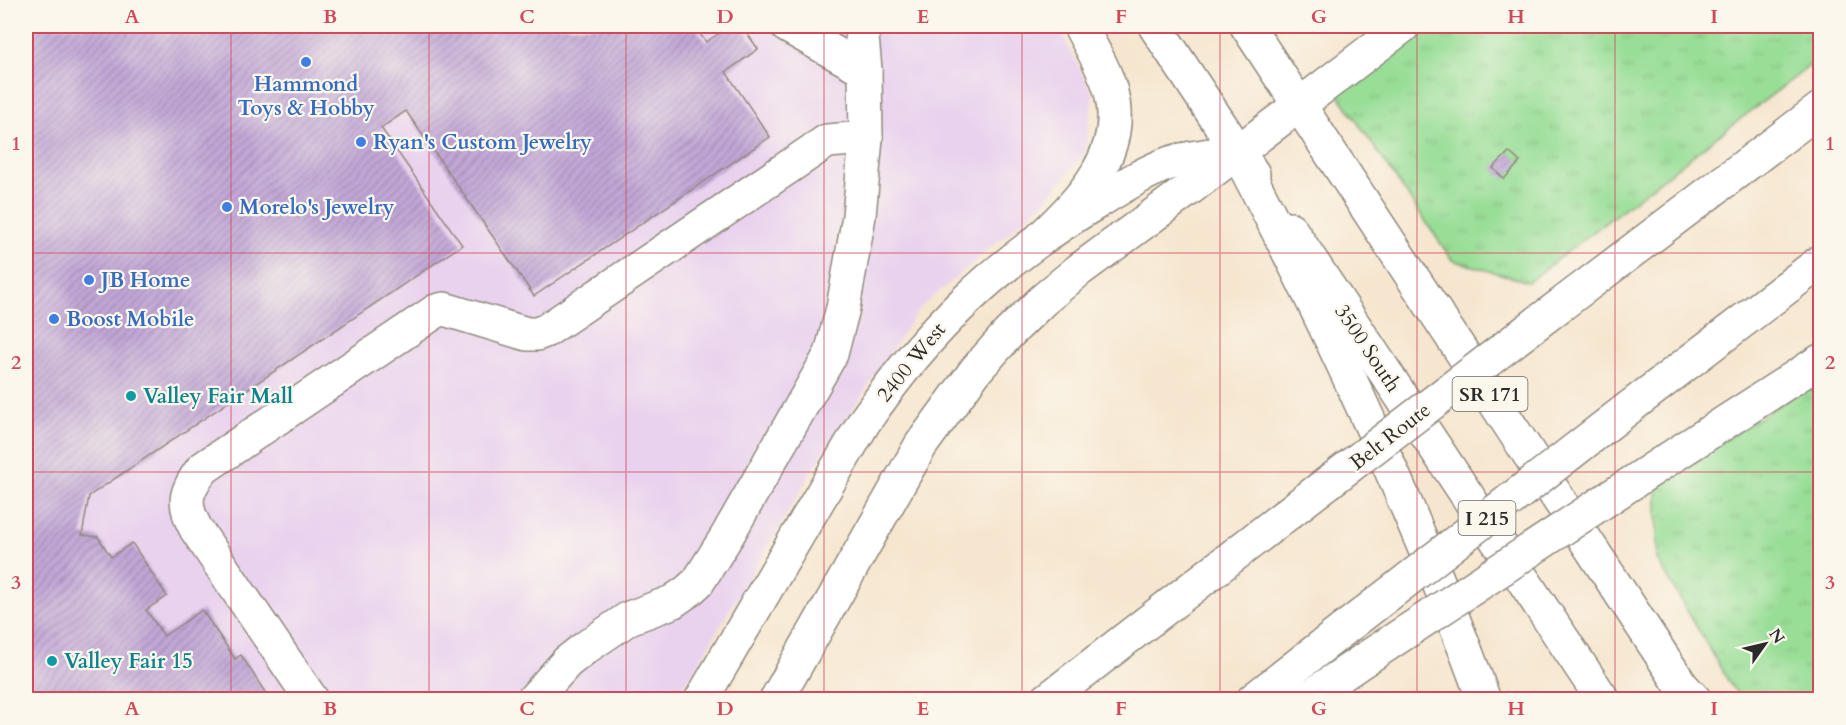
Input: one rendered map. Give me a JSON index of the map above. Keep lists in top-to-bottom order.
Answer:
{
  "streets": {
    "main road": [
      "3500 South",
      "2400 West",
      "SR 171",
      "Belt Route",
      "I 215"
    ]
  },
  "crossings": [
    ["3500 South", "2400 West"]
  ],
  "places": [
    "Hammond Toys & Hobby",
    "Ryan's Custom Jewelry",
    "Morelo's Jewelry",
    "JB Home",
    "Boost Mobile",
    "Valley Fair Mall",
    "Valley Fair 15"
  ],
  "north": "top right",
  "grid": {
    "columns": [
      "A",
      "B",
      "C",
      "D",
      "E",
      "F",
      "G",
      "H",
      "I"
    ],
    "rows": ["1", "2", "3"]
  }
}
